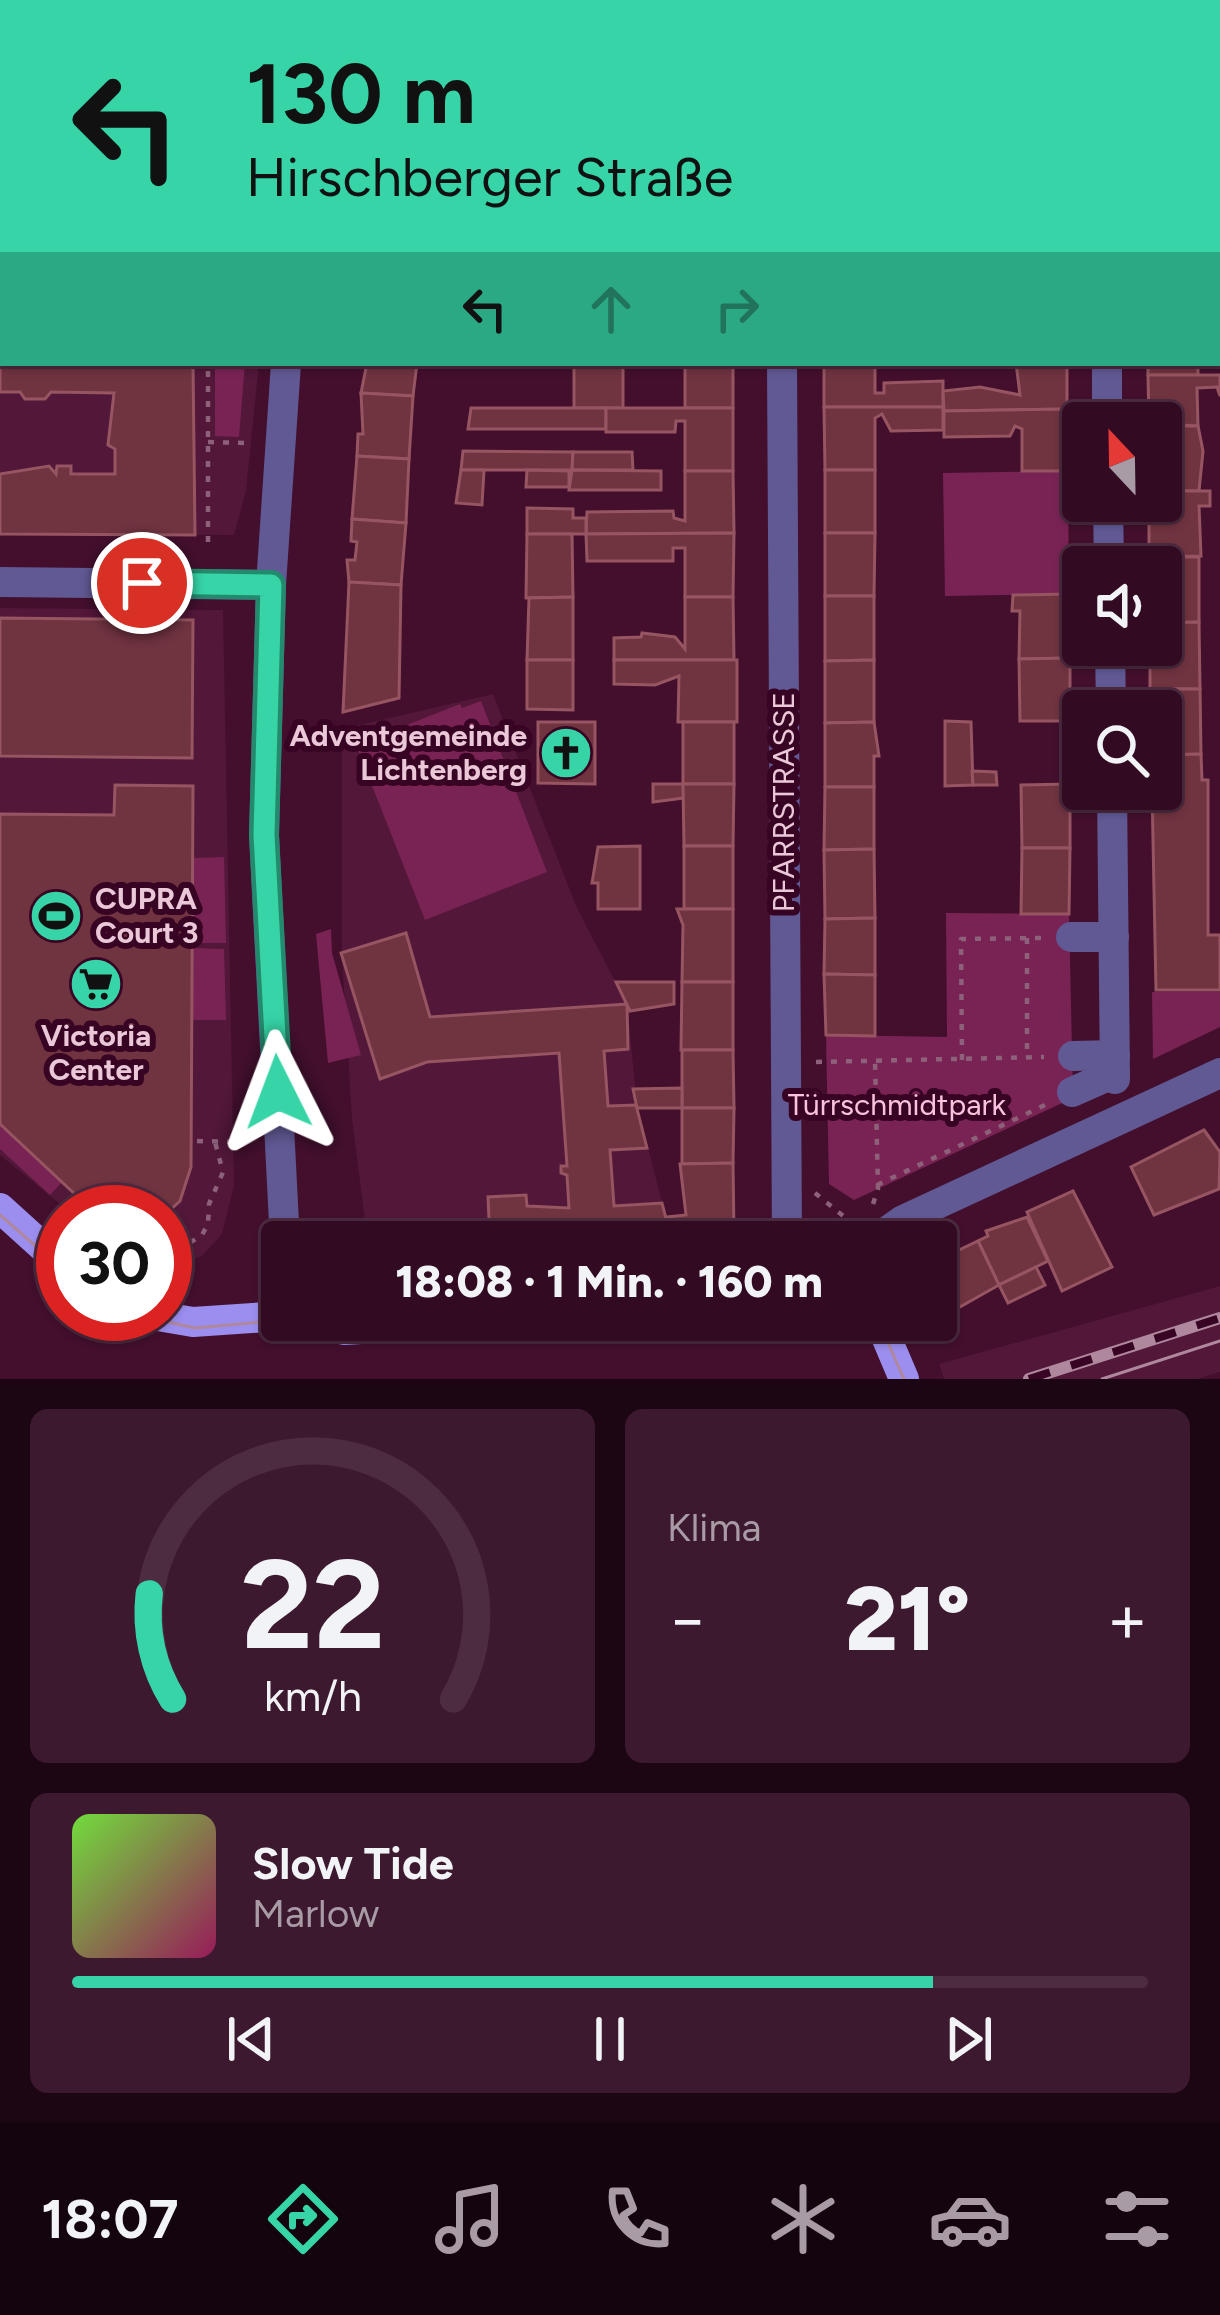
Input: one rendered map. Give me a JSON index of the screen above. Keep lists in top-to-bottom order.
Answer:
{
  "streets": {
    "street": ["PFARRSTRASSE"]
  },
  "parks": ["Türrschmidtpark"],
  "places": {
    "church": ["Adventgemeinde Lichtenberg"],
    "sports": ["CUPRA Court 3"],
    "supermarket": ["Victoria Center"]
  },
  "north": "top",
  "page": {
    "turn": ["130 m", "Hirschberger Straße"],
    "limit": "30",
    "trip": "18:08 · 1 Min. · 160 m",
    "tile": "Klima",
    "heat": ["−", "21°", "+"],
    "song": ["Slow Tide", "Marlow"],
    "tabs": "18:07",
    "gauge": ["22", "km/h"]
  }
}
